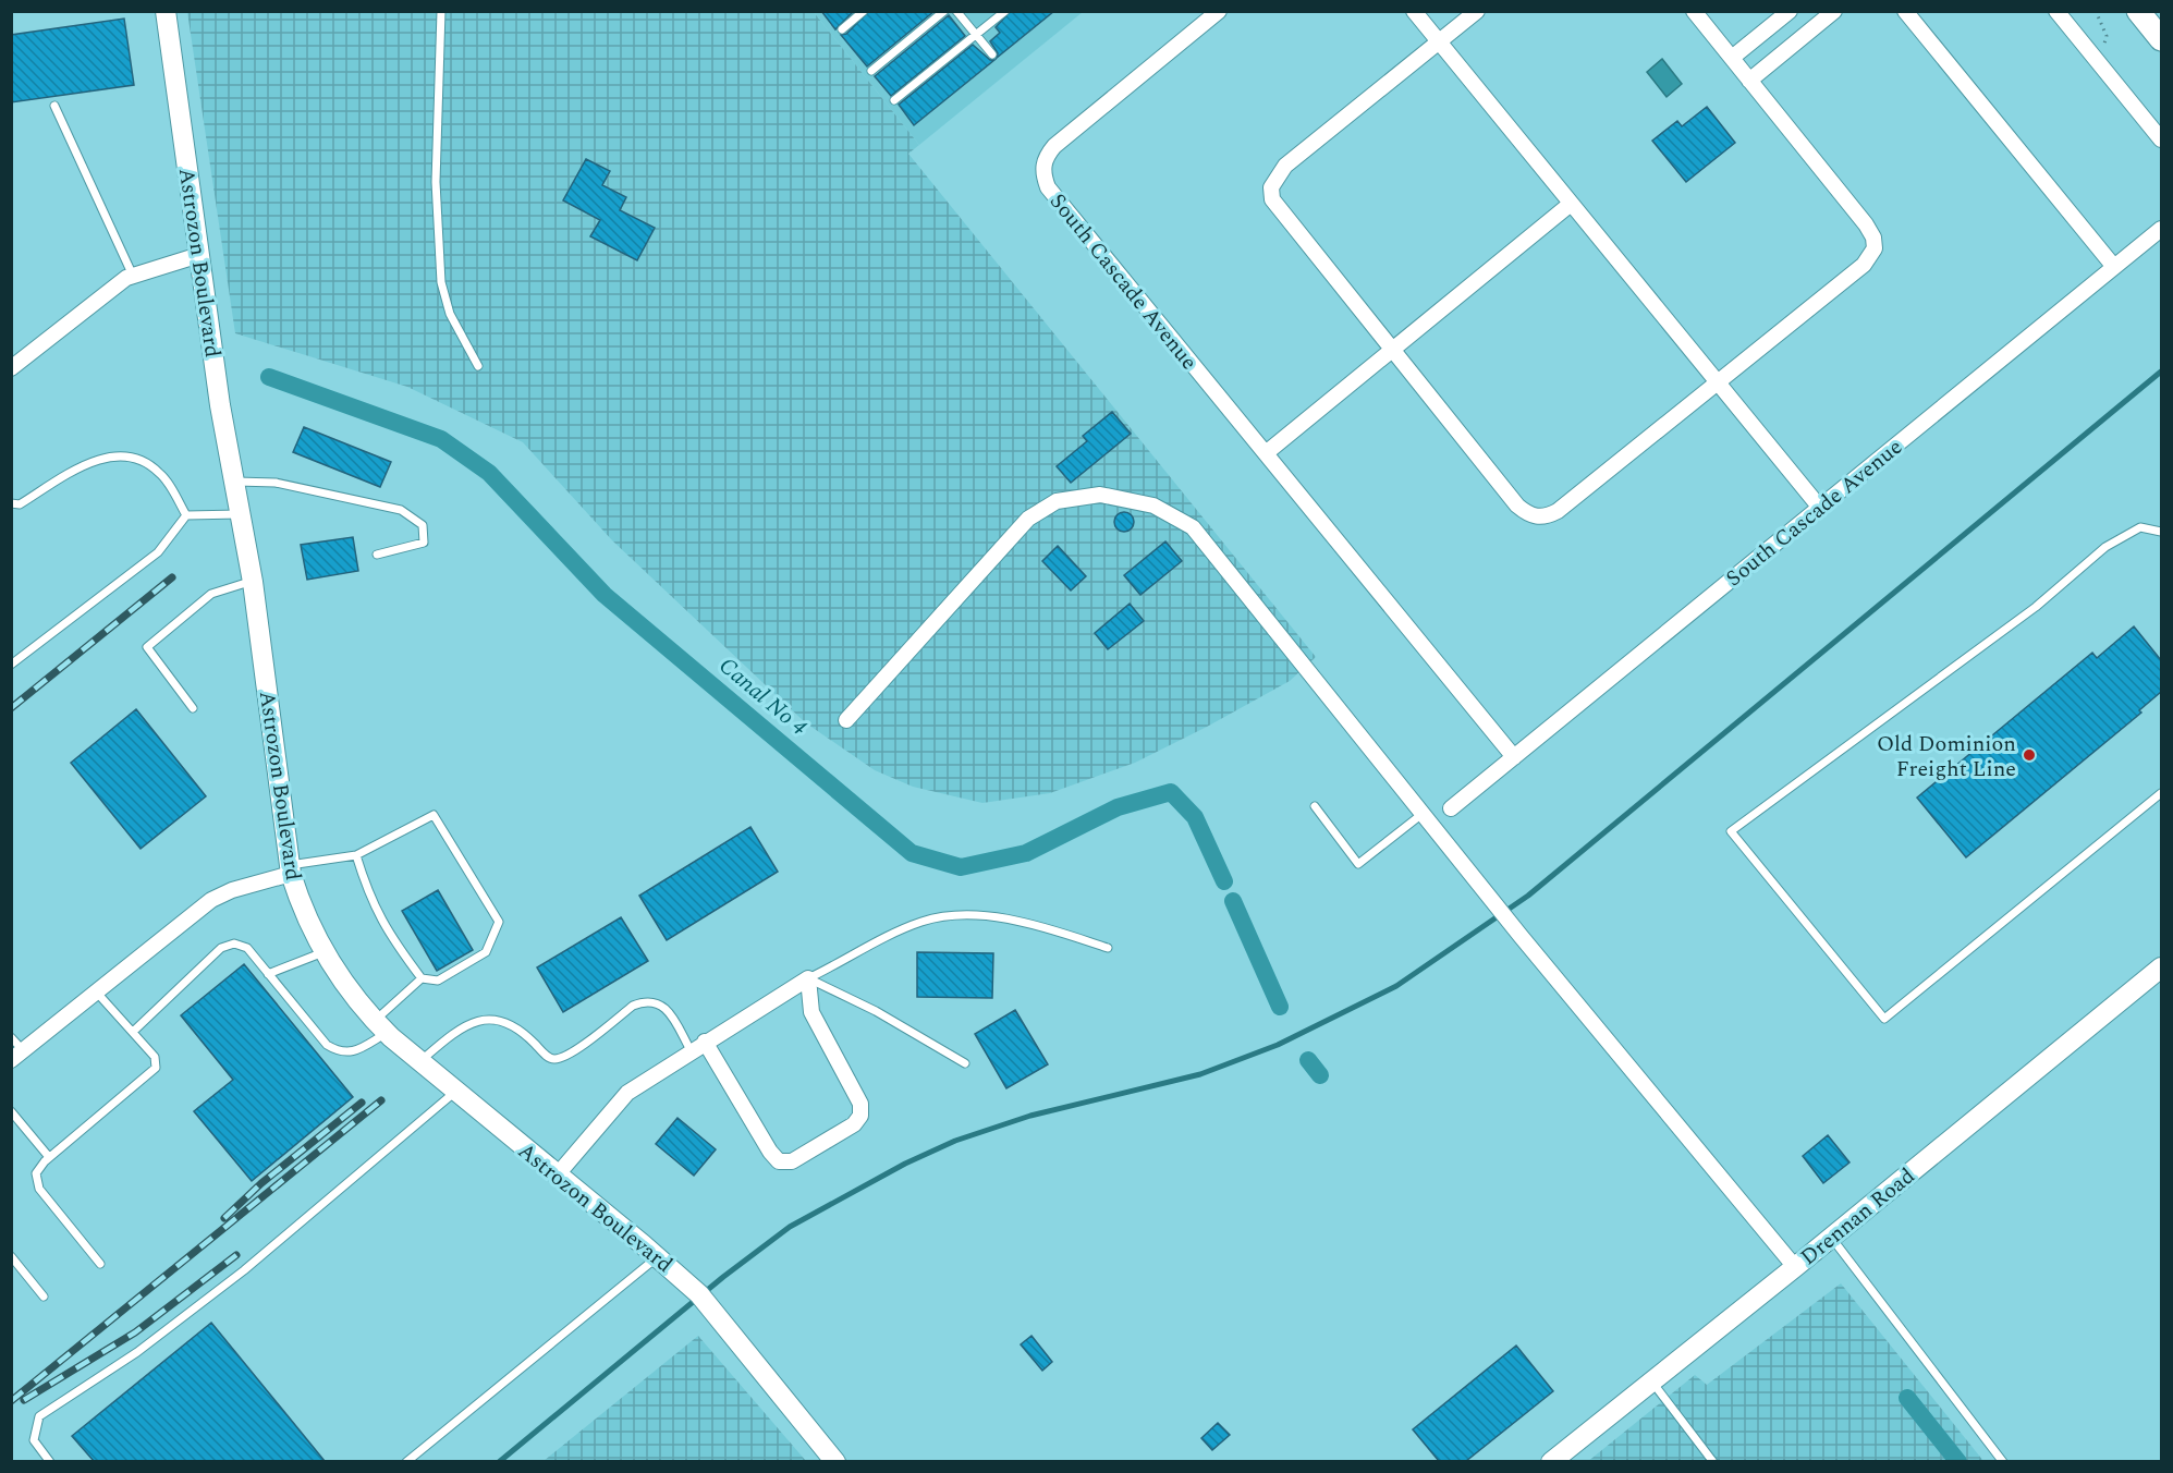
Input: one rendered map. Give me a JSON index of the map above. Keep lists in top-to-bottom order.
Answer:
{
  "streets": {
    "main road": ["Astrozon Boulevard", "Drennan Road"],
    "street": ["South Cascade Avenue"]
  },
  "water": ["Canal No 4"],
  "places": ["Old Dominion Freight Line"]
}
